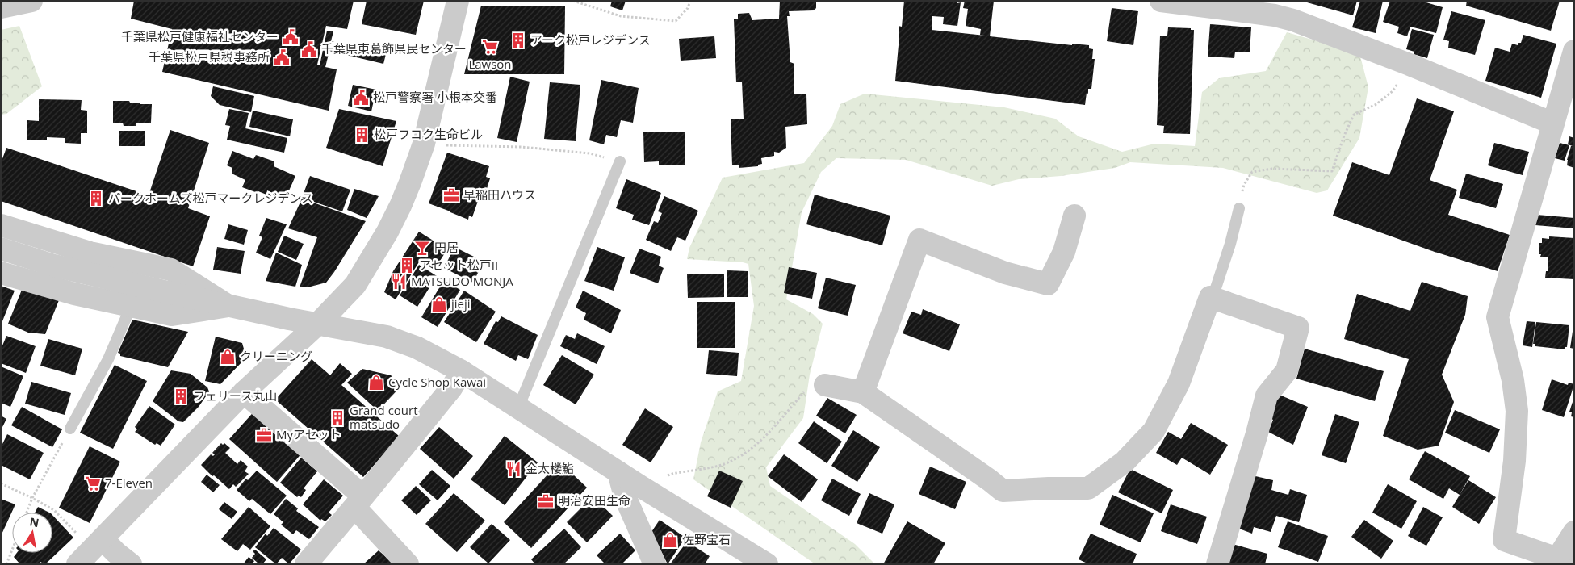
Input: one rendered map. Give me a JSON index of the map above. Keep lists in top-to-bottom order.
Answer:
{
  "places": {
    "public building": [
      "千葉県松戸健康福祉センター",
      "千葉県東葛飾県民センター",
      "千葉県松戸県税事務所",
      "松戸警察署 小根本交番"
    ],
    "building": [
      "アーク松戸レジデンス",
      "松戸フコク生命ビル",
      "パークホームズ松戸マークレジデンス",
      "アセット松戸II",
      "フェリース丸山",
      "Grand court matsudo"
    ],
    "supermarket": ["Lawson", "7-Eleven"],
    "office": ["早稲田ハウス", "Myアセット", "明治安田生命"],
    "bar": ["円居"],
    "restaurant": ["MATSUDO MONJA", "金太楼鮨"],
    "shop": [
      "jieji",
      "クリーニング",
      "Cycle Shop Kawai",
      "佐野宝石"
    ]
  },
  "north": "top"
}
